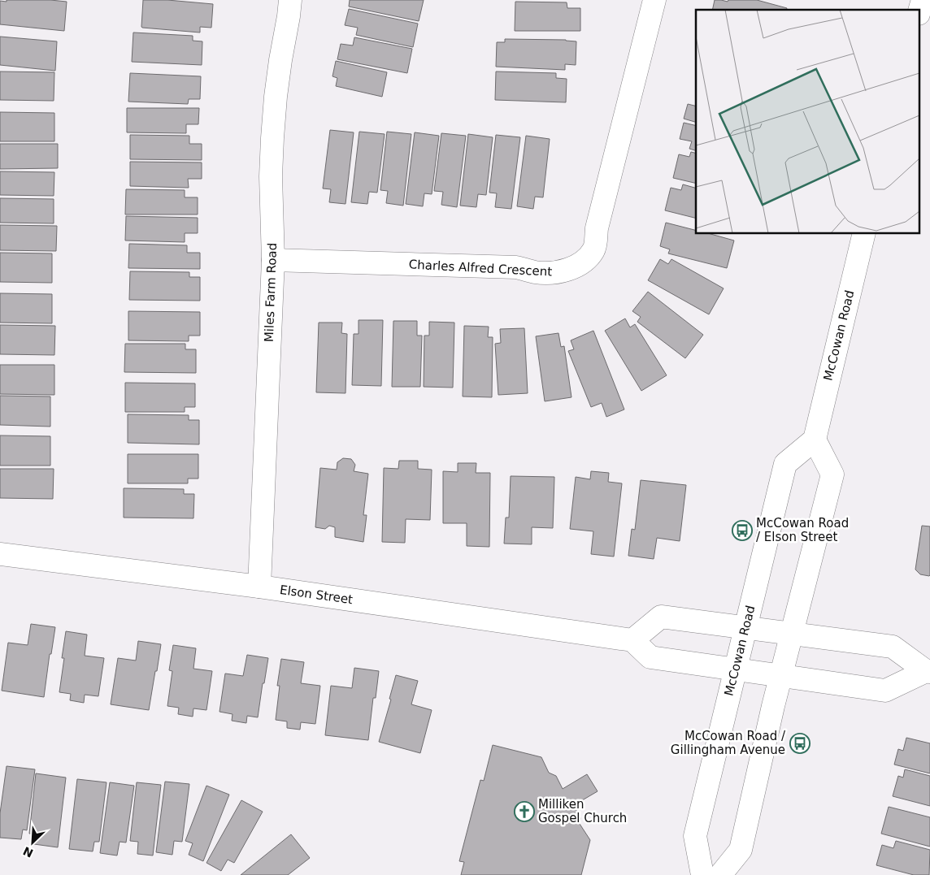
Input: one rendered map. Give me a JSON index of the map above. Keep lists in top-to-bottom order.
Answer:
{
  "streets": {
    "street": [
      "Charles Alfred Crescent",
      "Miles Farm Road",
      "McCowan Road",
      "Elson Street"
    ]
  },
  "crossings": [
    ["Charles Alfred Crescent", "Miles Farm Road"],
    ["Miles Farm Road", "Elson Street"]
  ],
  "places": {
    "bus stop": ["McCowan Road / Elson Street", "McCowan Road / Gillingham Avenue"],
    "church": ["Milliken Gospel Church"]
  },
  "north": "bottom left"
}
